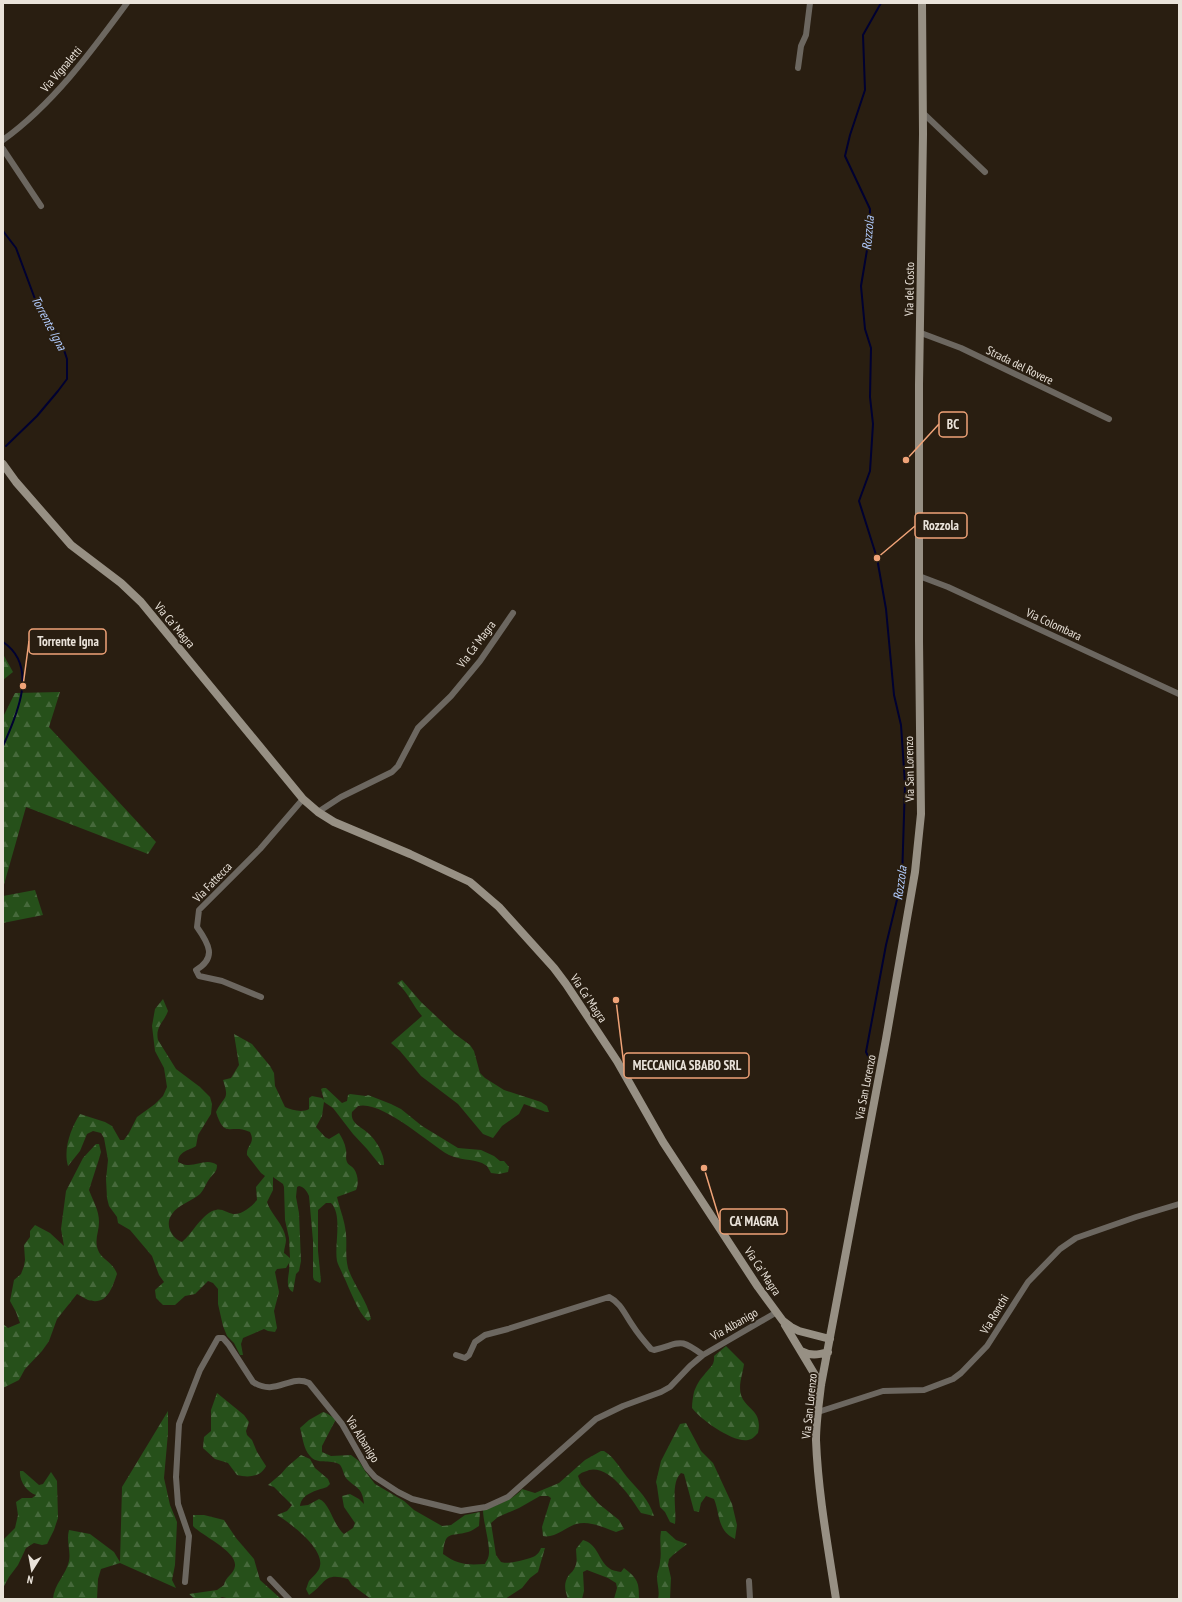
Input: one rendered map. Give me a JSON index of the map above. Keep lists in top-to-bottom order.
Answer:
{
  "streets": {
    "main road": ["Via del Costo", "Via Ca' Magra", "Via San Lorenzo"],
    "street": [
      "Via Vignaletti",
      "Strada del Rovere",
      "Via Colombara",
      "Via Fattecca",
      "Via Ronchi",
      "Via Albanigo"
    ]
  },
  "crossings": [
    ["Via del Costo", "Strada del Rovere"],
    ["Via del Costo", "Via Colombara"],
    ["Via del Costo", "Via San Lorenzo"],
    ["Via Colombara", "Via San Lorenzo"],
    ["Via Ca' Magra", "Via San Lorenzo"],
    ["Via Ca' Magra", "Via Fattecca"],
    ["Via Ca' Magra", "Via Albanigo"],
    ["Via San Lorenzo", "Via Ronchi"]
  ],
  "water": ["Rozzola", "Torrente Igna"],
  "places": [
    "BC",
    "Rozzola",
    "Torrente Igna",
    "MECCANICA SBABO SRL",
    "CA' MAGRA"
  ],
  "north": "bottom"
}
